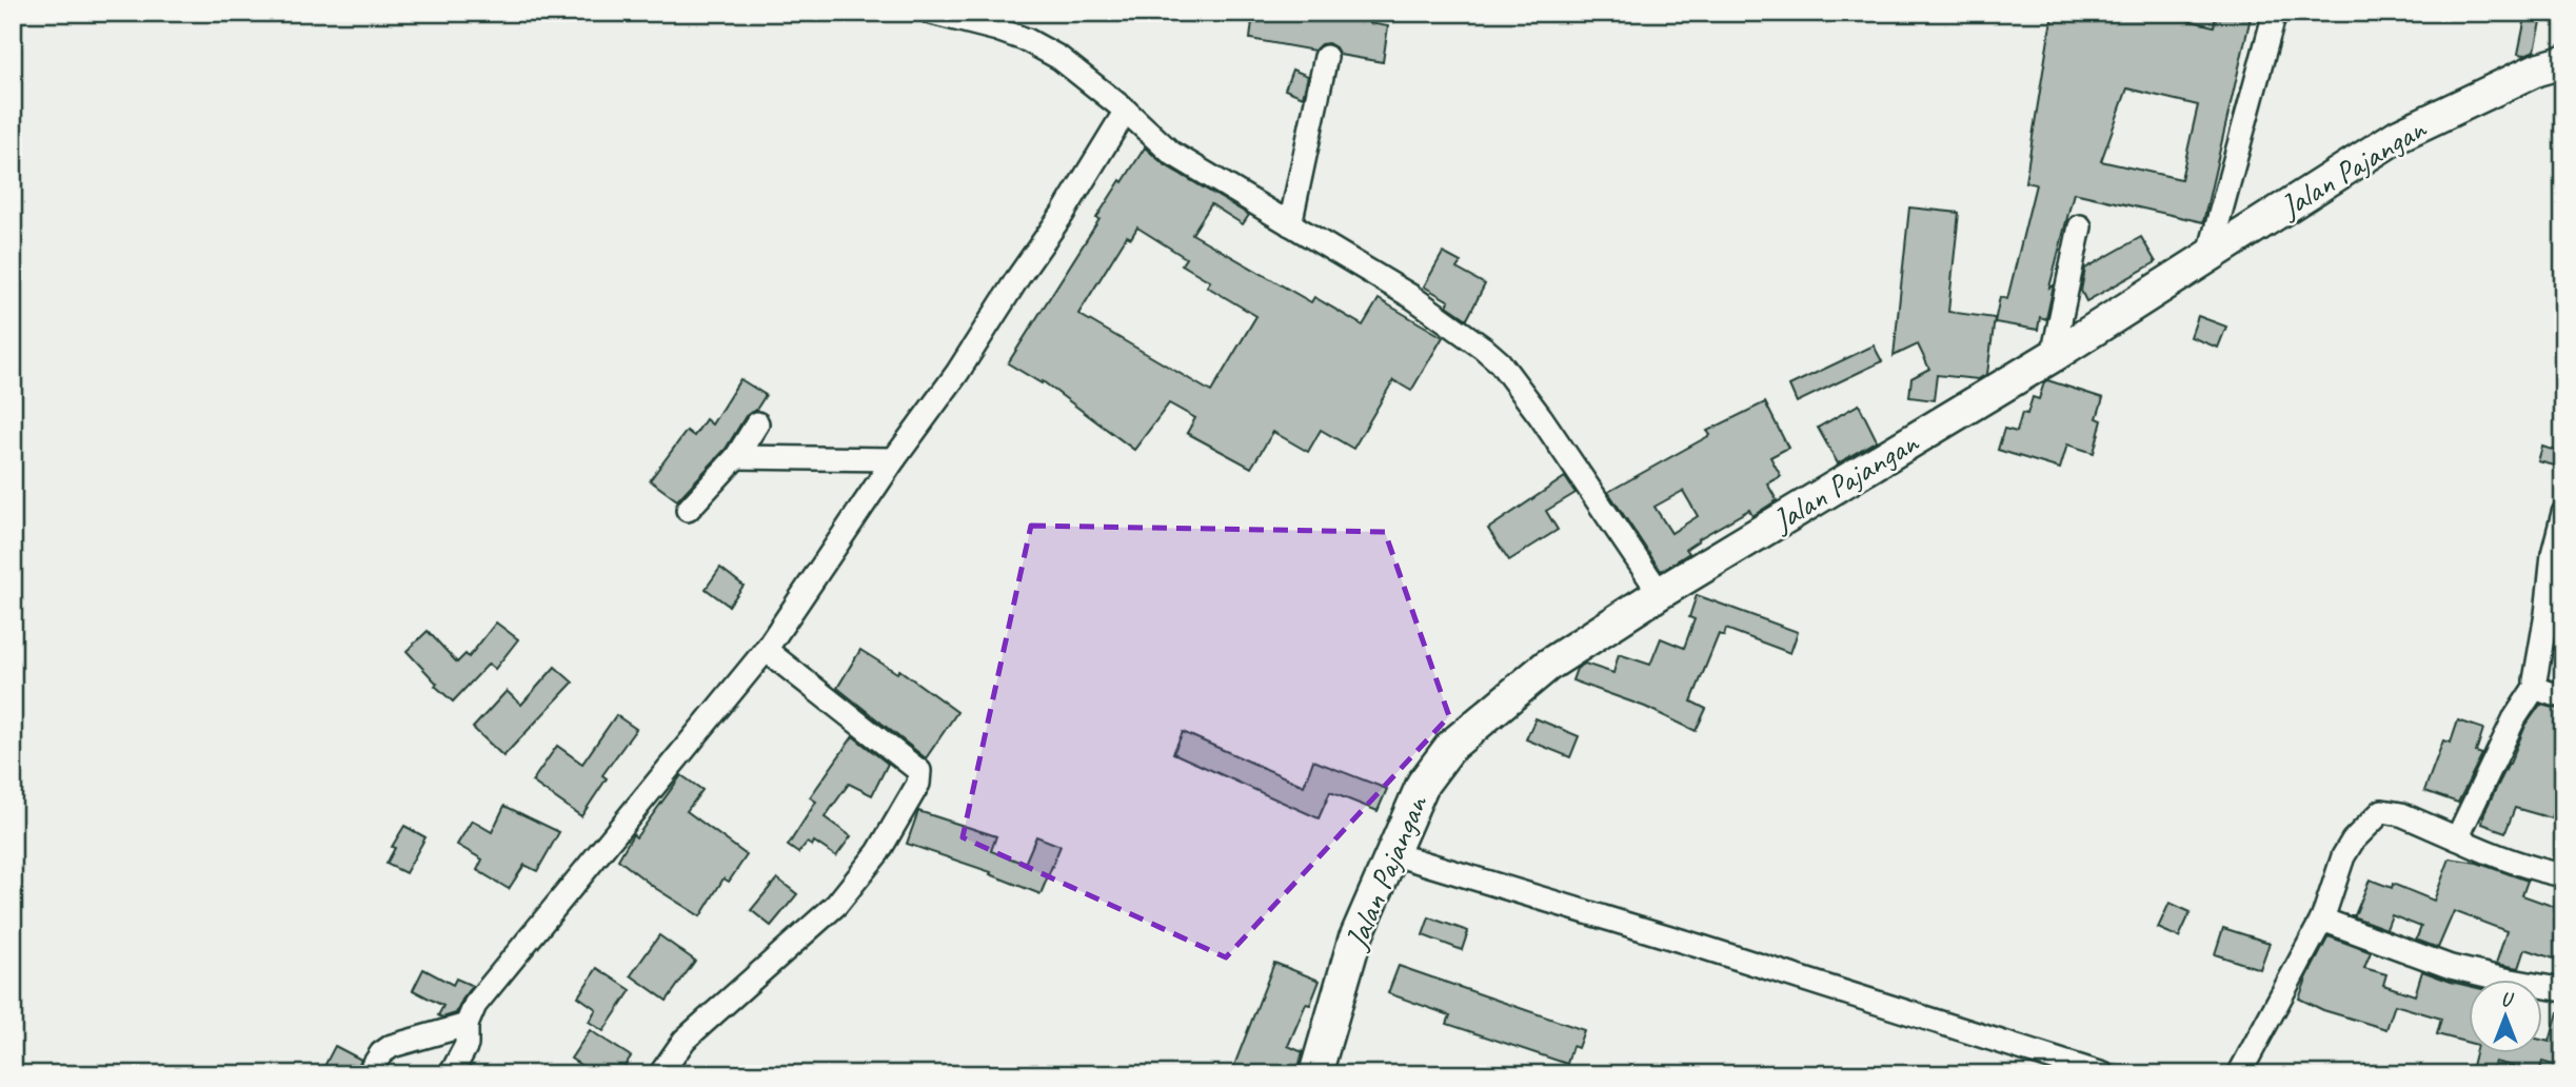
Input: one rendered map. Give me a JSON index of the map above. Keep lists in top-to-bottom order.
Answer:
{
  "streets": {
    "main road": ["Jalan Pajangan"]
  },
  "north": "top"
}
